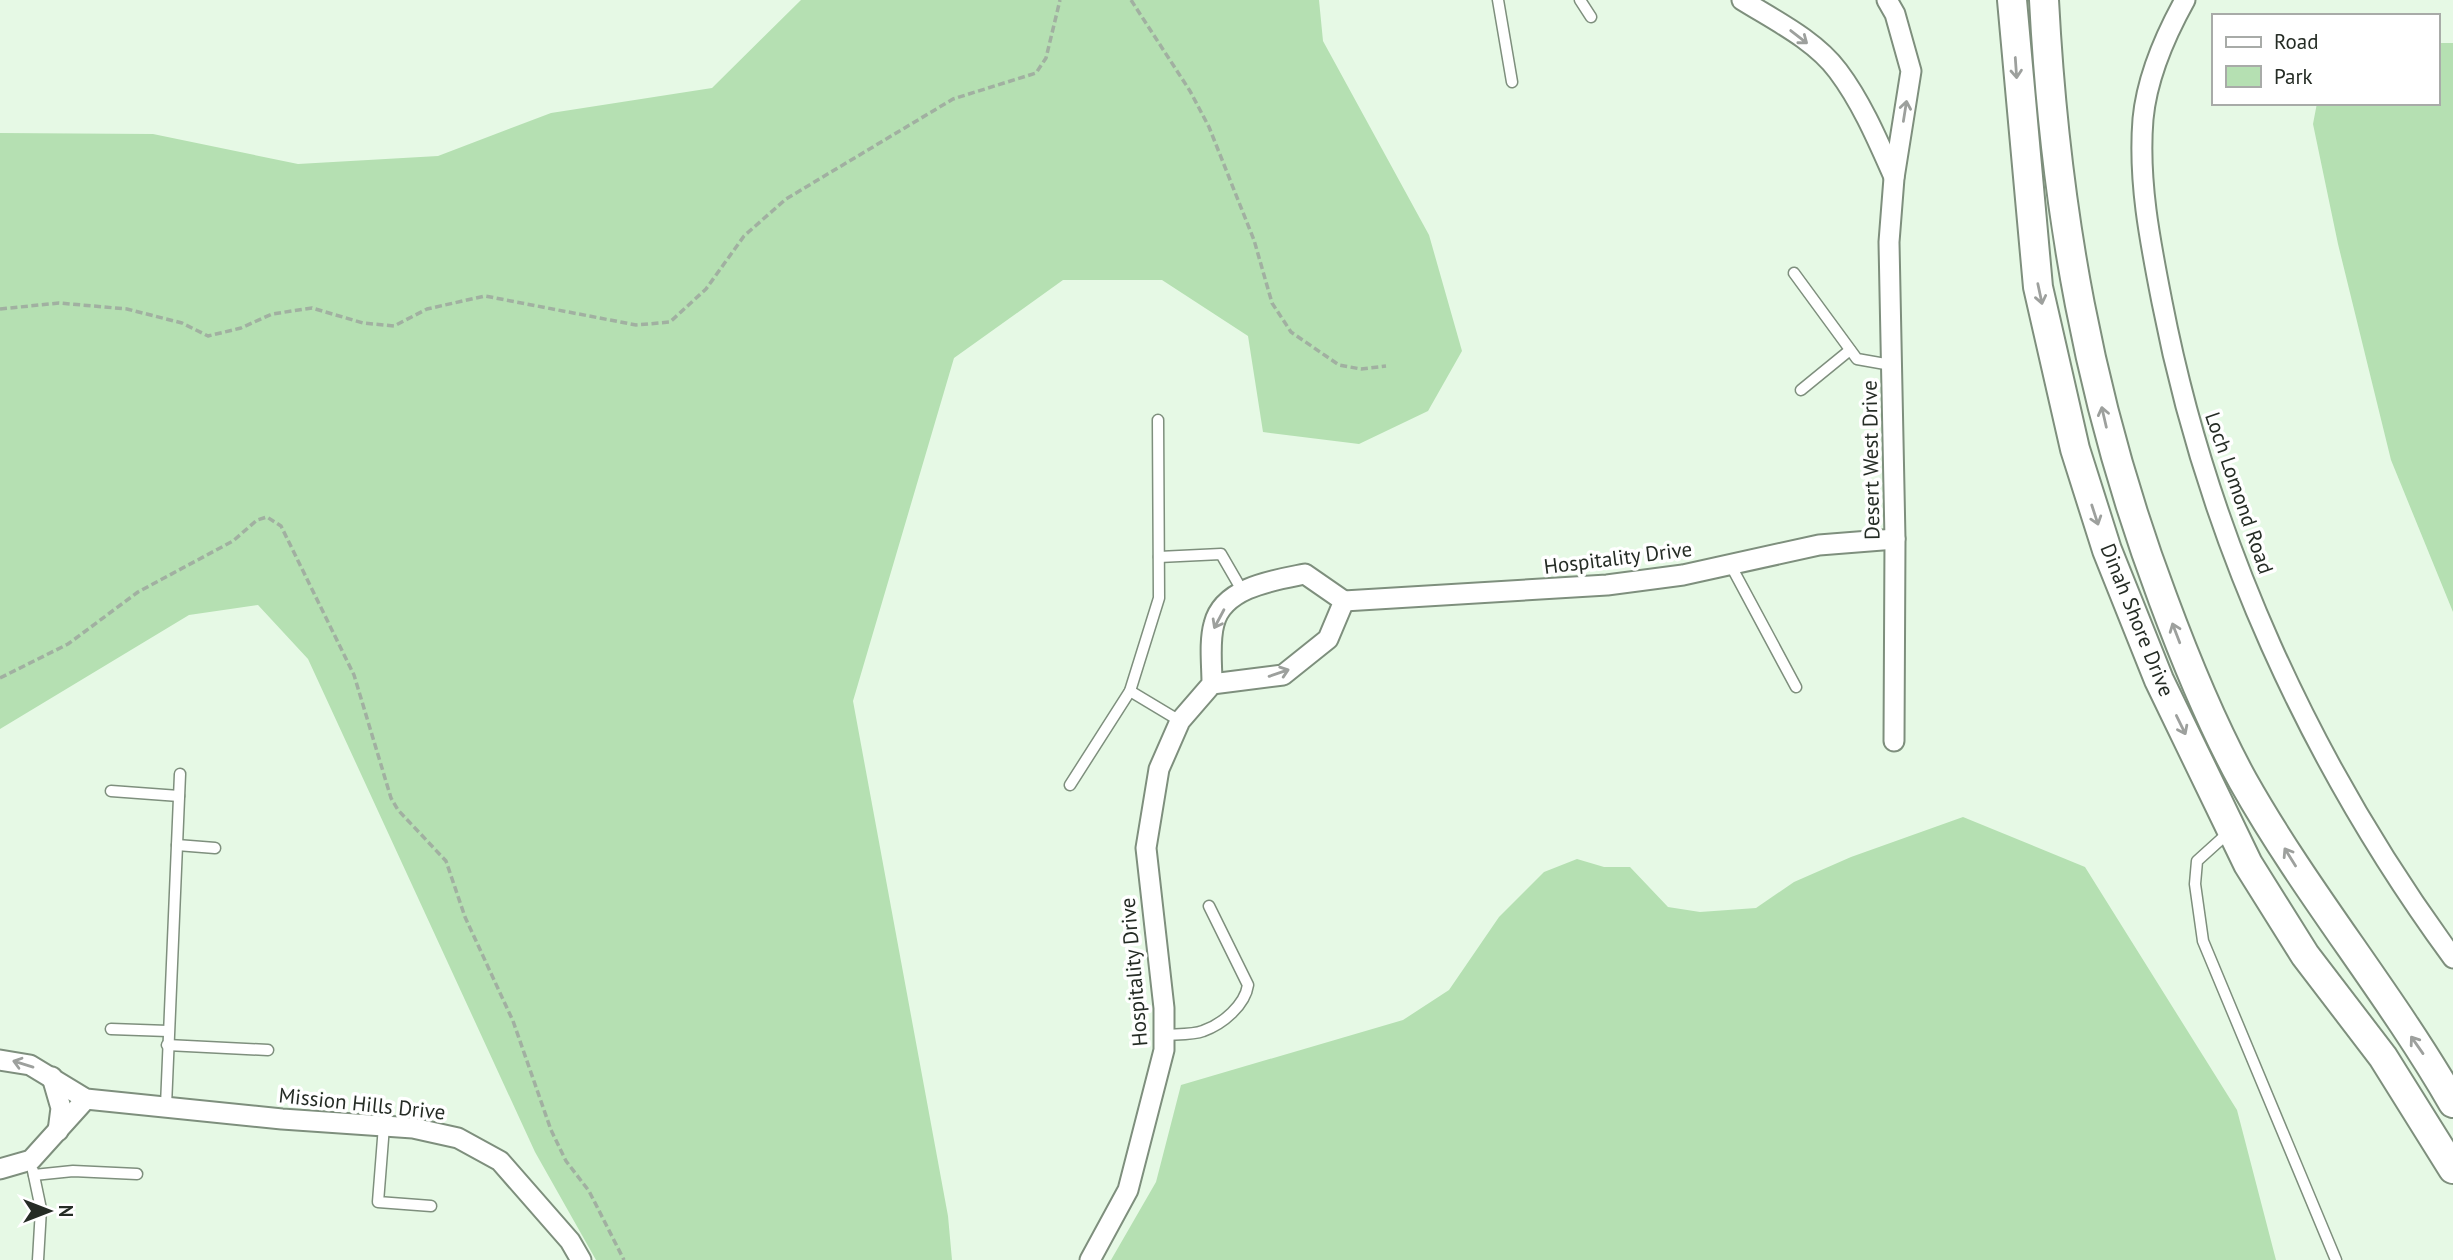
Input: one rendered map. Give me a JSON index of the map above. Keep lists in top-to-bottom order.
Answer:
{
  "streets": {
    "main road": ["Dinah Shore Drive"],
    "street": [
      "Desert West Drive",
      "Loch Lomond Road",
      "Hospitality Drive",
      "Mission Hills Drive"
    ]
  },
  "crossings": [
    ["Desert West Drive", "Hospitality Drive"]
  ],
  "legend": ["Road", "Park"],
  "north": "right"
}
